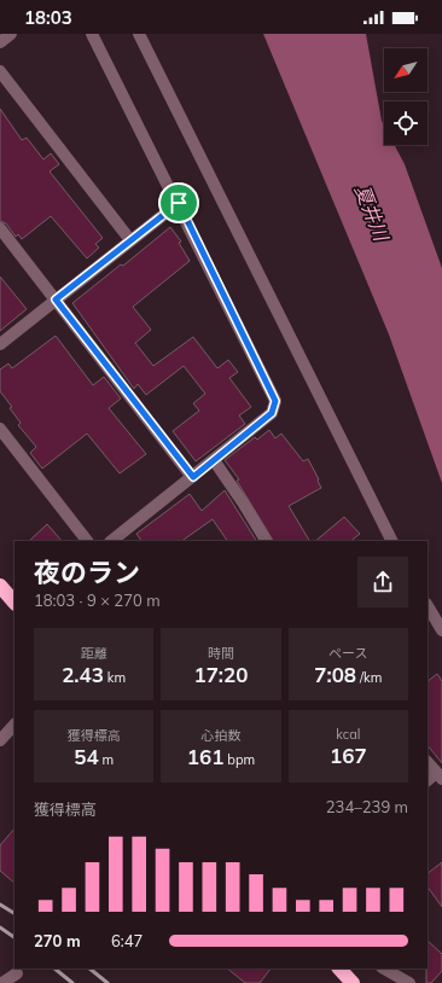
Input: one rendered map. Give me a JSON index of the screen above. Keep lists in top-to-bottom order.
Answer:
{
  "water": ["夏井川"],
  "north": "bottom left",
  "page": {
    "status": "18:03",
    "heading": ["夜のラン", "18:03 · 9 × 270 m"],
    "stats": [
      ["距離", "2.43 km"],
      ["時間", "17:20"],
      ["ペース", "7:08 /km"],
      ["獲得標高", "54 m"],
      ["心拍数", "161 bpm"],
      ["kcal", "167"]
    ],
    "chart": ["獲得標高", "234–239 m"],
    "list": [
      {
        "name": "270 m",
        "note": "6:47"
      }
    ]
  }
}
